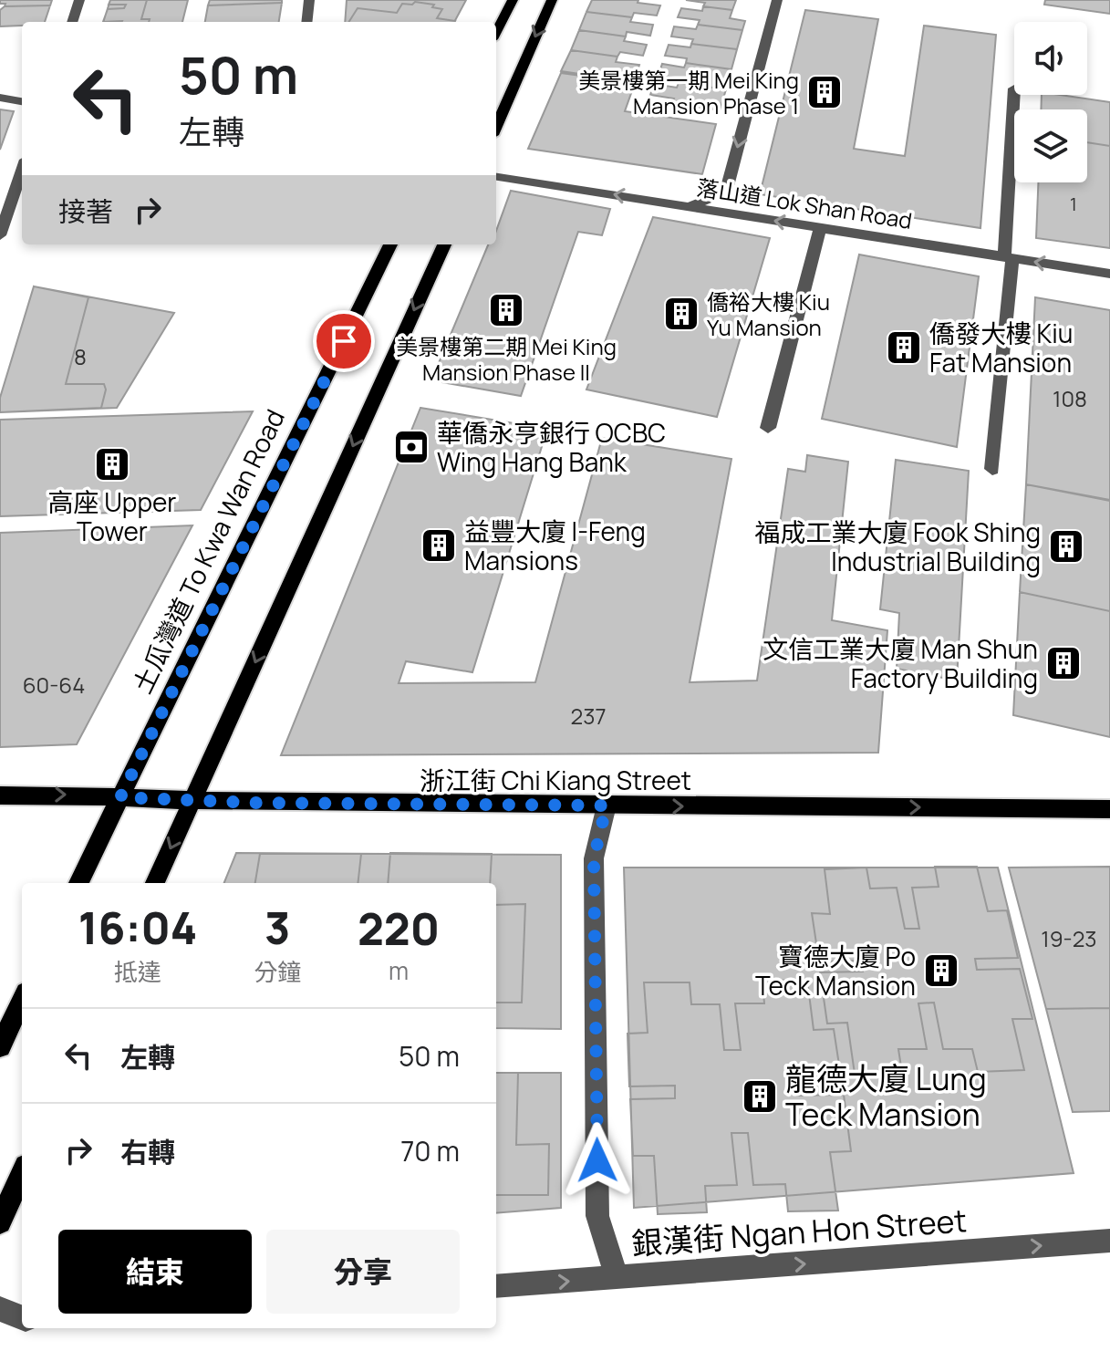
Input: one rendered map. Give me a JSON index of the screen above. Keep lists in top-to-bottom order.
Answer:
{
  "streets": {
    "main road": ["土瓜灣道 To Kwa Wan Road", "浙江街 Chi Kiang Street"],
    "street": ["落山道 Lok Shan Road", "銀漢街 Ngan Hon Street"]
  },
  "crossings": [
    ["土瓜灣道 To Kwa Wan Road", "浙江街 Chi Kiang Street"]
  ],
  "one_way": ["落山道 Lok Shan Road", "浙江街 Chi Kiang Street", "銀漢街 Ngan Hon Street"],
  "places": {
    "building": [
      "美景樓第一期 Mei King Mansion Phase 1",
      "美景樓第二期 Mei King Mansion Phase II",
      "僑裕大樓 Kiu Yu Mansion",
      "僑發大樓 Kiu Fat Mansion",
      "高座 Upper Tower",
      "益豐大廈 I-Feng Mansions",
      "福成工業大廈 Fook Shing Industrial Building",
      "文信工業大廈 Man Shun Factory Building",
      "寶德大廈 Po Teck Mansion",
      "龍德大廈 Lung Teck Mansion"
    ],
    "bank": ["華僑永亨銀行 OCBC Wing Hang Bank"]
  },
  "house_numbers": [
    "1",
    "8",
    "108",
    "60-64",
    "237",
    "19-23"
  ],
  "page": {
    "turn": ["50 m", "左轉"],
    "then": "接著",
    "eta": [
      "16:04",
      "抵達",
      "3",
      "分鐘",
      "220",
      "m"
    ],
    "list": [
      {
        "name": "左轉",
        "value": "50 m"
      },
      {
        "name": "右轉",
        "value": "70 m"
      }
    ],
    "buttons": ["結束", "分享"]
  }
}
